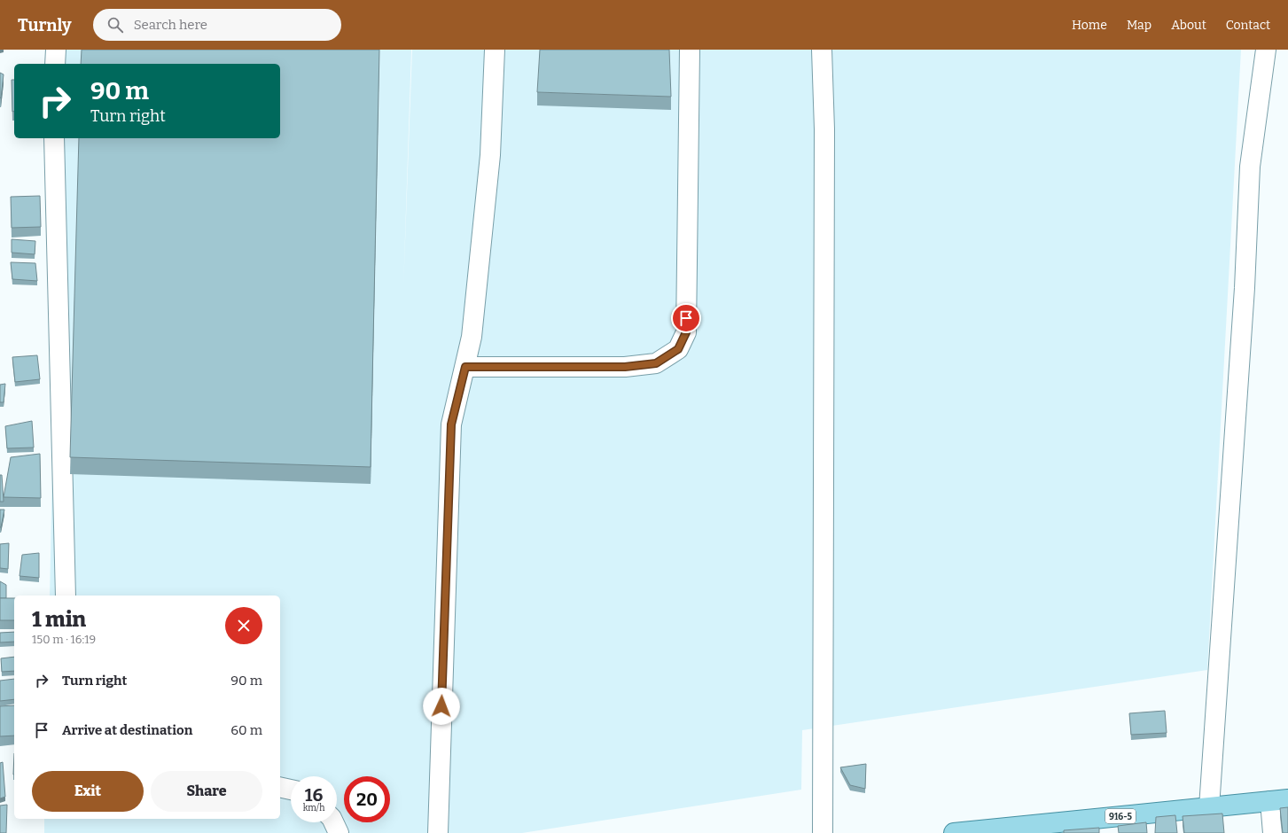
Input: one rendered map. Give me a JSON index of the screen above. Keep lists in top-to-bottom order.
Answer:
{
  "streets": {
    "main road": ["916-5"]
  },
  "page": {
    "header": "Turnly",
    "search": "Search here",
    "nav": [
      "Home",
      "Map",
      "About",
      "Contact"
    ],
    "turn": ["90 m", "Turn right"],
    "heading": ["1 min", "150 m · 16:19"],
    "list": [
      {
        "name": "Turn right",
        "value": "90 m"
      },
      {
        "name": "Arrive at destination",
        "value": "60 m"
      }
    ],
    "buttons": ["Exit", "Share"],
    "speed": "16 km/h",
    "limit": "20"
  }
}
